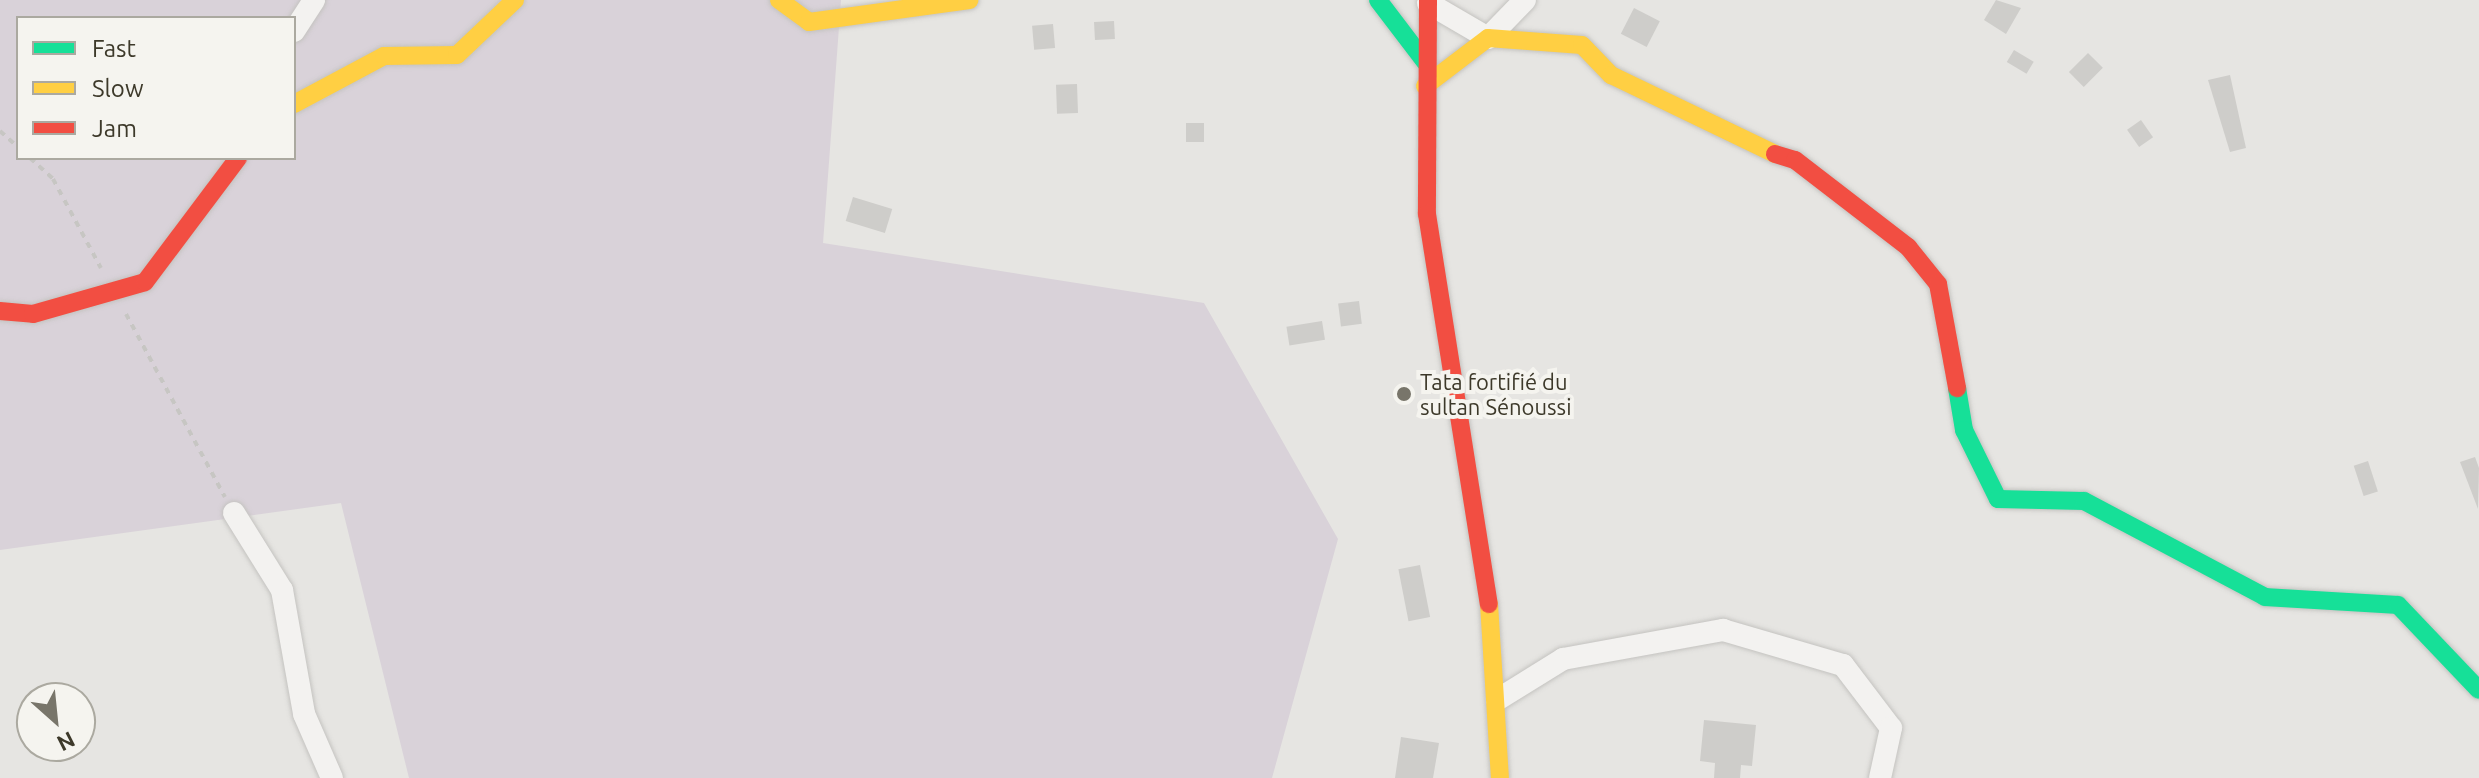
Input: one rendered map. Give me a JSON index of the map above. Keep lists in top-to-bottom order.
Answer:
{
  "places": ["Tata fortifié du sultan Sénoussi"],
  "legend": ["Fast", "Slow", "Jam"],
  "north": "bottom right"
}
